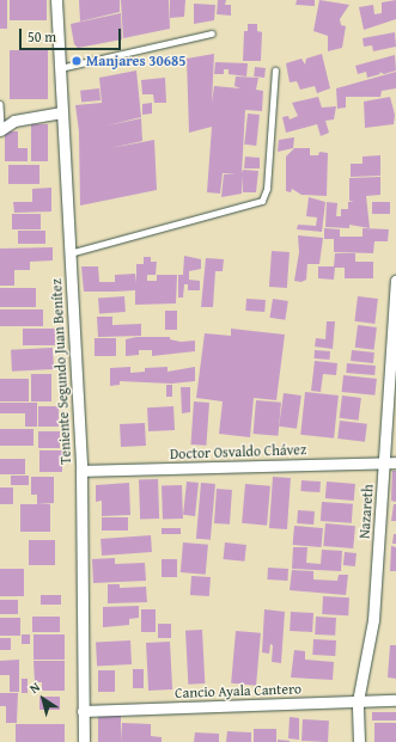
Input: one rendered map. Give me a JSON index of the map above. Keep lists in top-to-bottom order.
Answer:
{
  "streets": {
    "street": [
      "Teniente Segundo Juan Benítez",
      "Doctor Osvaldo Chávez",
      "Nazareth",
      "Cancio Ayala Cantero"
    ]
  },
  "crossings": [
    ["Teniente Segundo Juan Benítez", "Doctor Osvaldo Chávez"],
    ["Teniente Segundo Juan Benítez", "Cancio Ayala Cantero"],
    ["Doctor Osvaldo Chávez", "Nazareth"],
    ["Nazareth", "Cancio Ayala Cantero"]
  ],
  "places": ["Manjares 30685"],
  "scale_bar": "50 m",
  "north": "top left"
}
